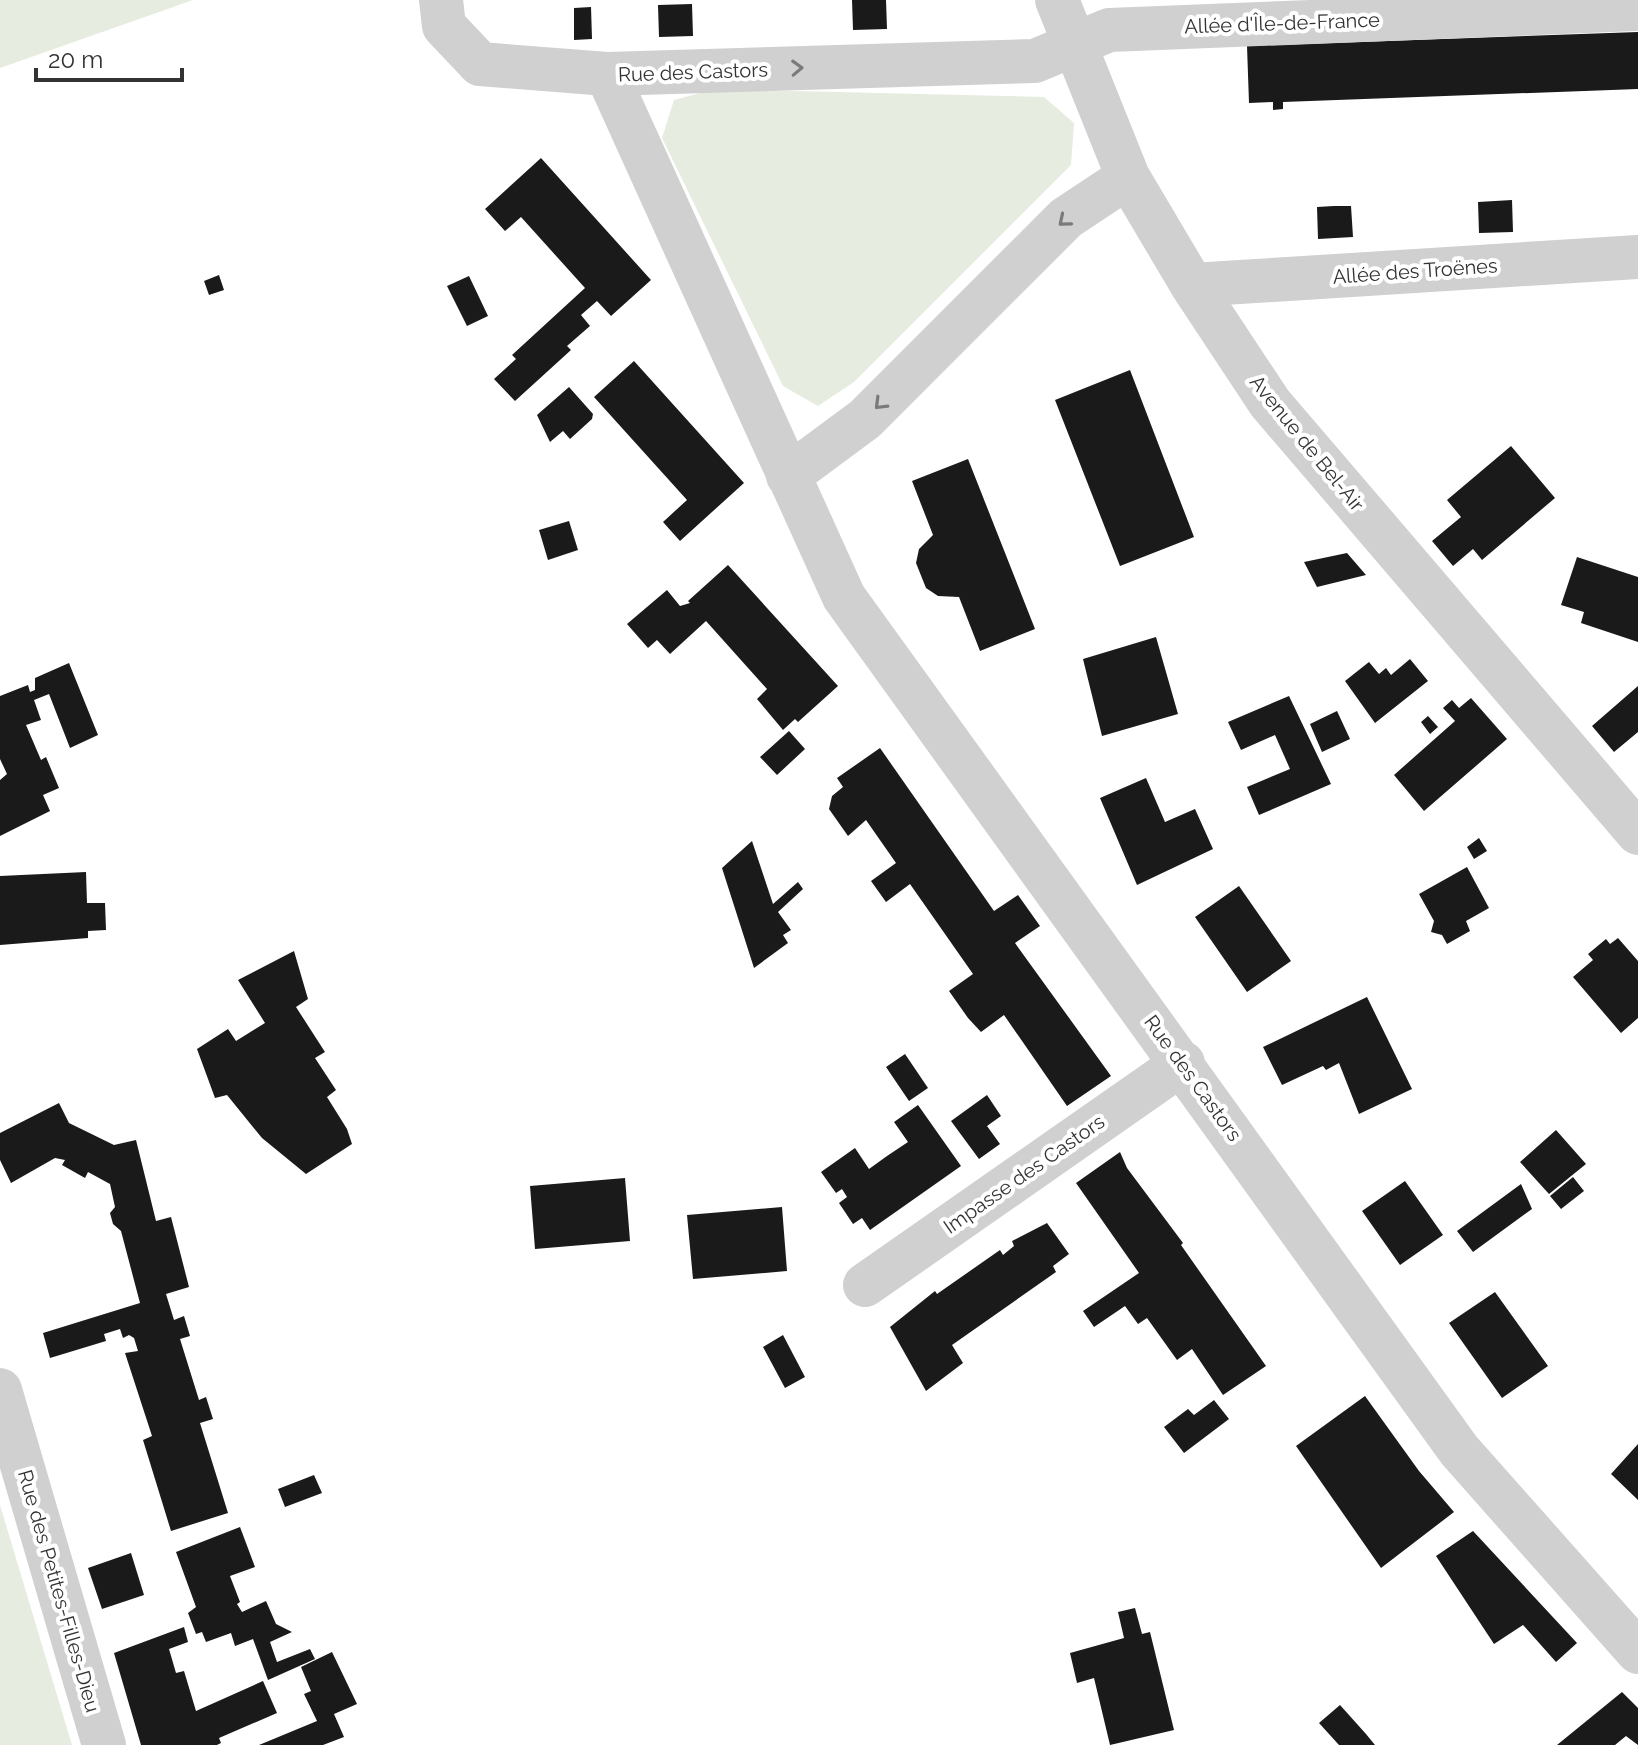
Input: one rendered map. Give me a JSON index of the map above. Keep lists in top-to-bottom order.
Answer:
{
  "streets": {
    "street": [
      "Allée d'Île-de-France",
      "Rue des Castors",
      "Allée des Troënes",
      "Avenue de Bel-Air",
      "Impasse des Castors",
      "Rue des Petites-Filles-Dieu"
    ]
  },
  "crossings": [
    ["Allée d'Île-de-France", "Rue des Castors"],
    ["Allée d'Île-de-France", "Avenue de Bel-Air"],
    ["Rue des Castors", "Avenue de Bel-Air"],
    ["Rue des Castors", "Impasse des Castors"],
    ["Allée des Troënes", "Avenue de Bel-Air"]
  ],
  "scale_bar": "20 m"
}
